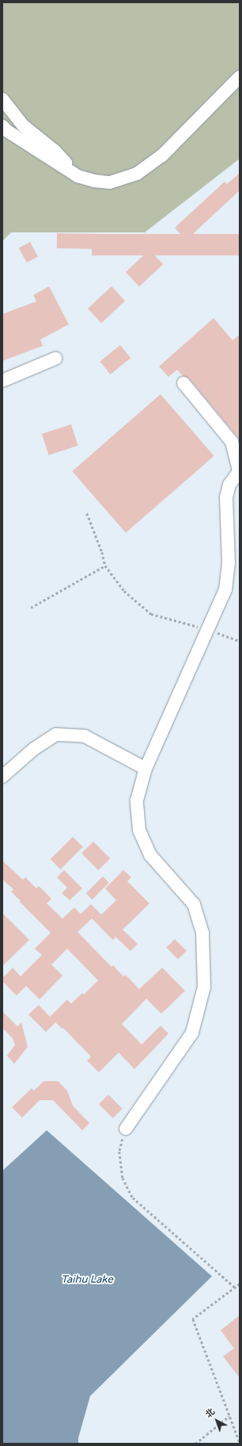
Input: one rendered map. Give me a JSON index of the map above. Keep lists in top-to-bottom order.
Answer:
{
  "water": ["Taihu Lake"],
  "north": "top left"
}
